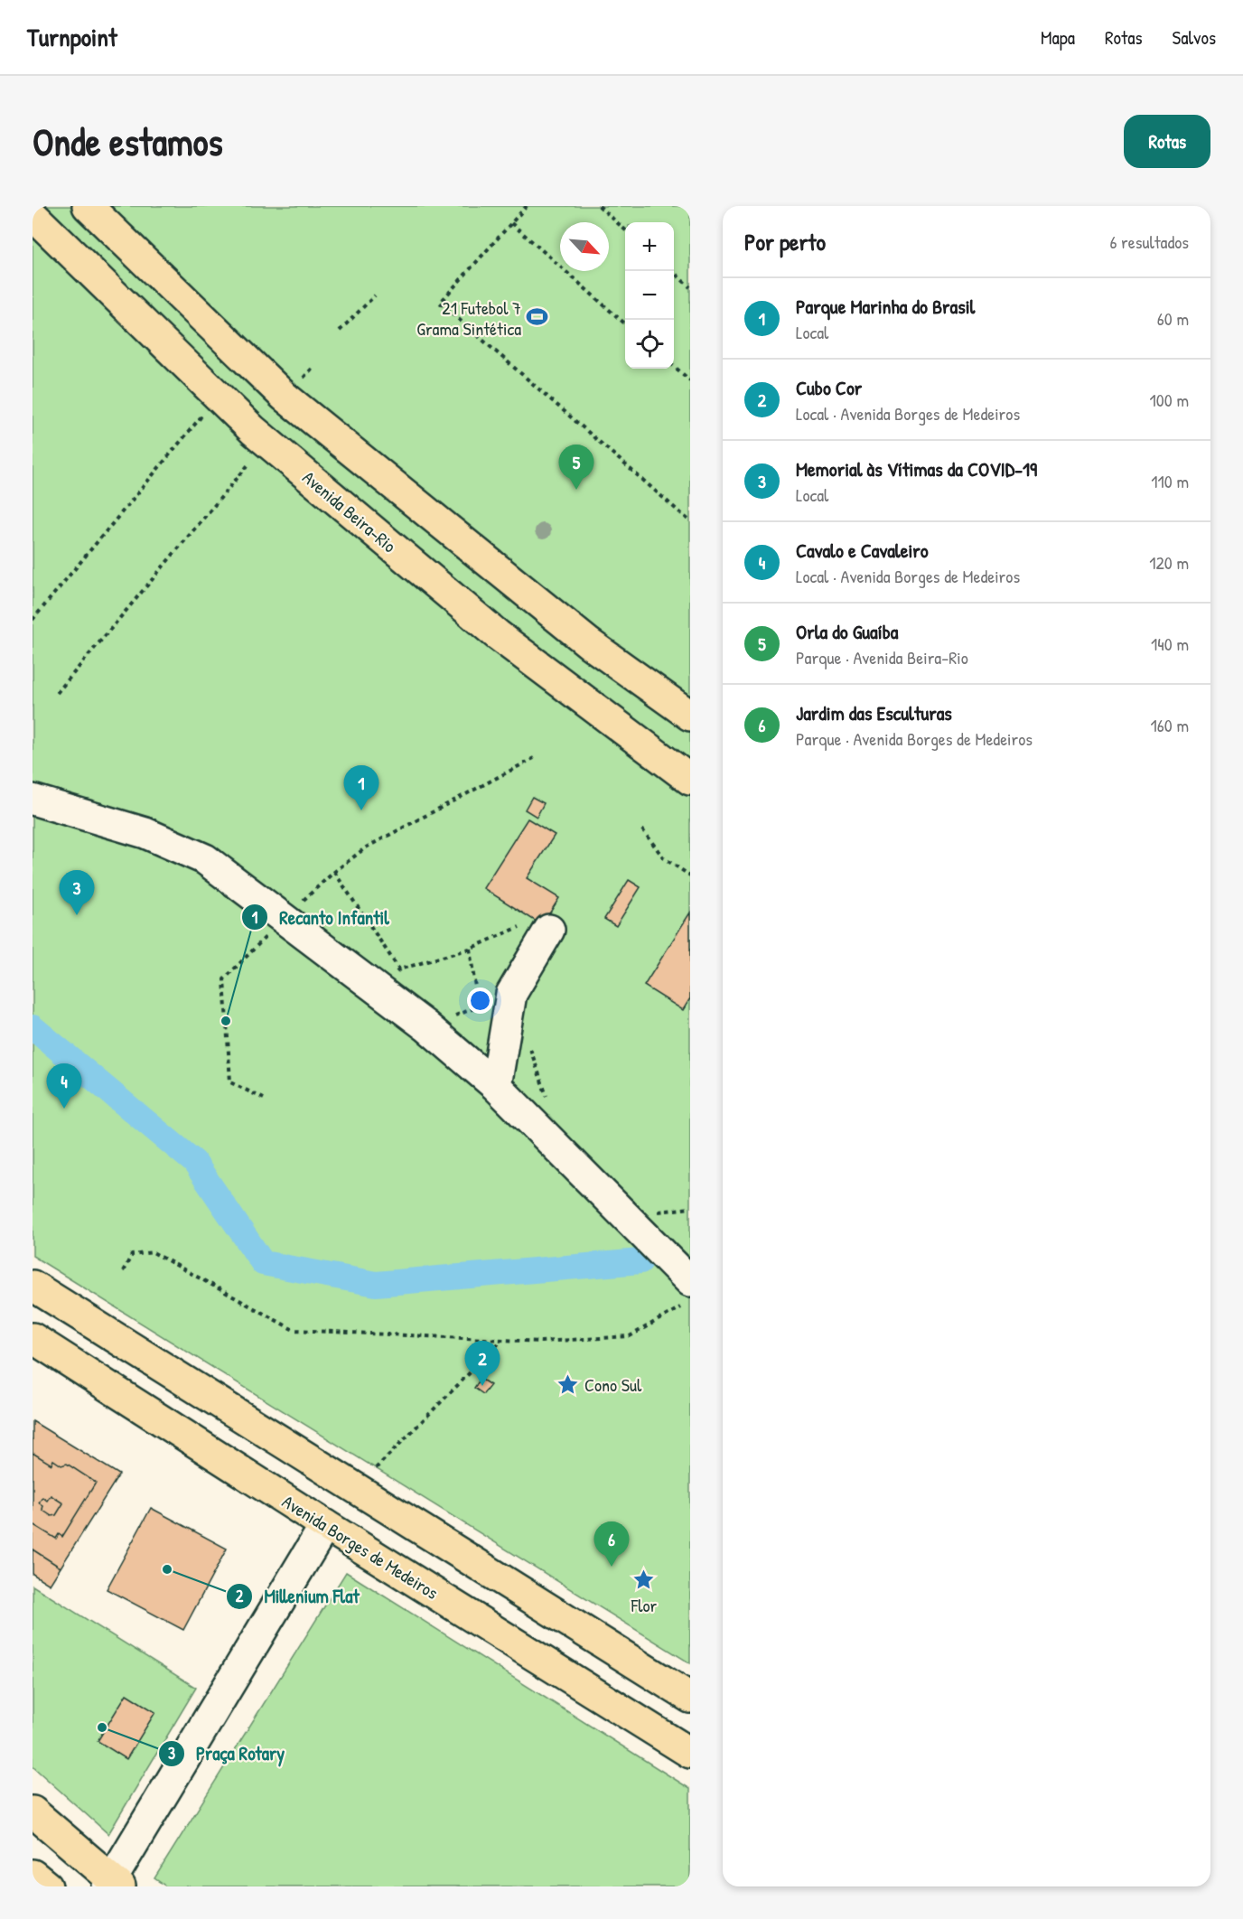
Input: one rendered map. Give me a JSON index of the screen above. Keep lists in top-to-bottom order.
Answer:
{
  "streets": {
    "main road": ["Avenida Beira-Rio", "Avenida Borges de Medeiros"]
  },
  "places": {
    "sports": ["21 Futebol 7 Grama Sintética"],
    "other": ["Recanto Infantil", "Millenium Flat", "Praça Rotary"],
    "place": ["Cono Sul", "Flor"]
  },
  "north": "bottom right",
  "page": {
    "header": "Turnpoint",
    "nav": ["Mapa", "Rotas", "Salvos"],
    "buttons": "Rotas",
    "title": "Onde estamos",
    "heading": ["Por perto", "6 resultados"],
    "map_buttons": ["+", "−"],
    "list": [
      {
        "mark": "1",
        "name": "Parque Marinha do Brasil",
        "note": "Local",
        "value": "60 m"
      },
      {
        "mark": "2",
        "name": "Cubo Cor",
        "note": "Local · Avenida Borges de Medeiros",
        "value": "100 m"
      },
      {
        "mark": "3",
        "name": "Memorial às Vítimas da COVID-19",
        "note": "Local",
        "value": "110 m"
      },
      {
        "mark": "4",
        "name": "Cavalo e Cavaleiro",
        "note": "Local · Avenida Borges de Medeiros",
        "value": "120 m"
      },
      {
        "mark": "5",
        "name": "Orla do Guaíba",
        "note": "Parque · Avenida Beira-Rio",
        "value": "140 m"
      },
      {
        "mark": "6",
        "name": "Jardim das Esculturas",
        "note": "Parque · Avenida Borges de Medeiros",
        "value": "160 m"
      }
    ],
    "pins": [
      "5",
      "1",
      "3",
      "4",
      "2",
      "6"
    ]
  }
}
